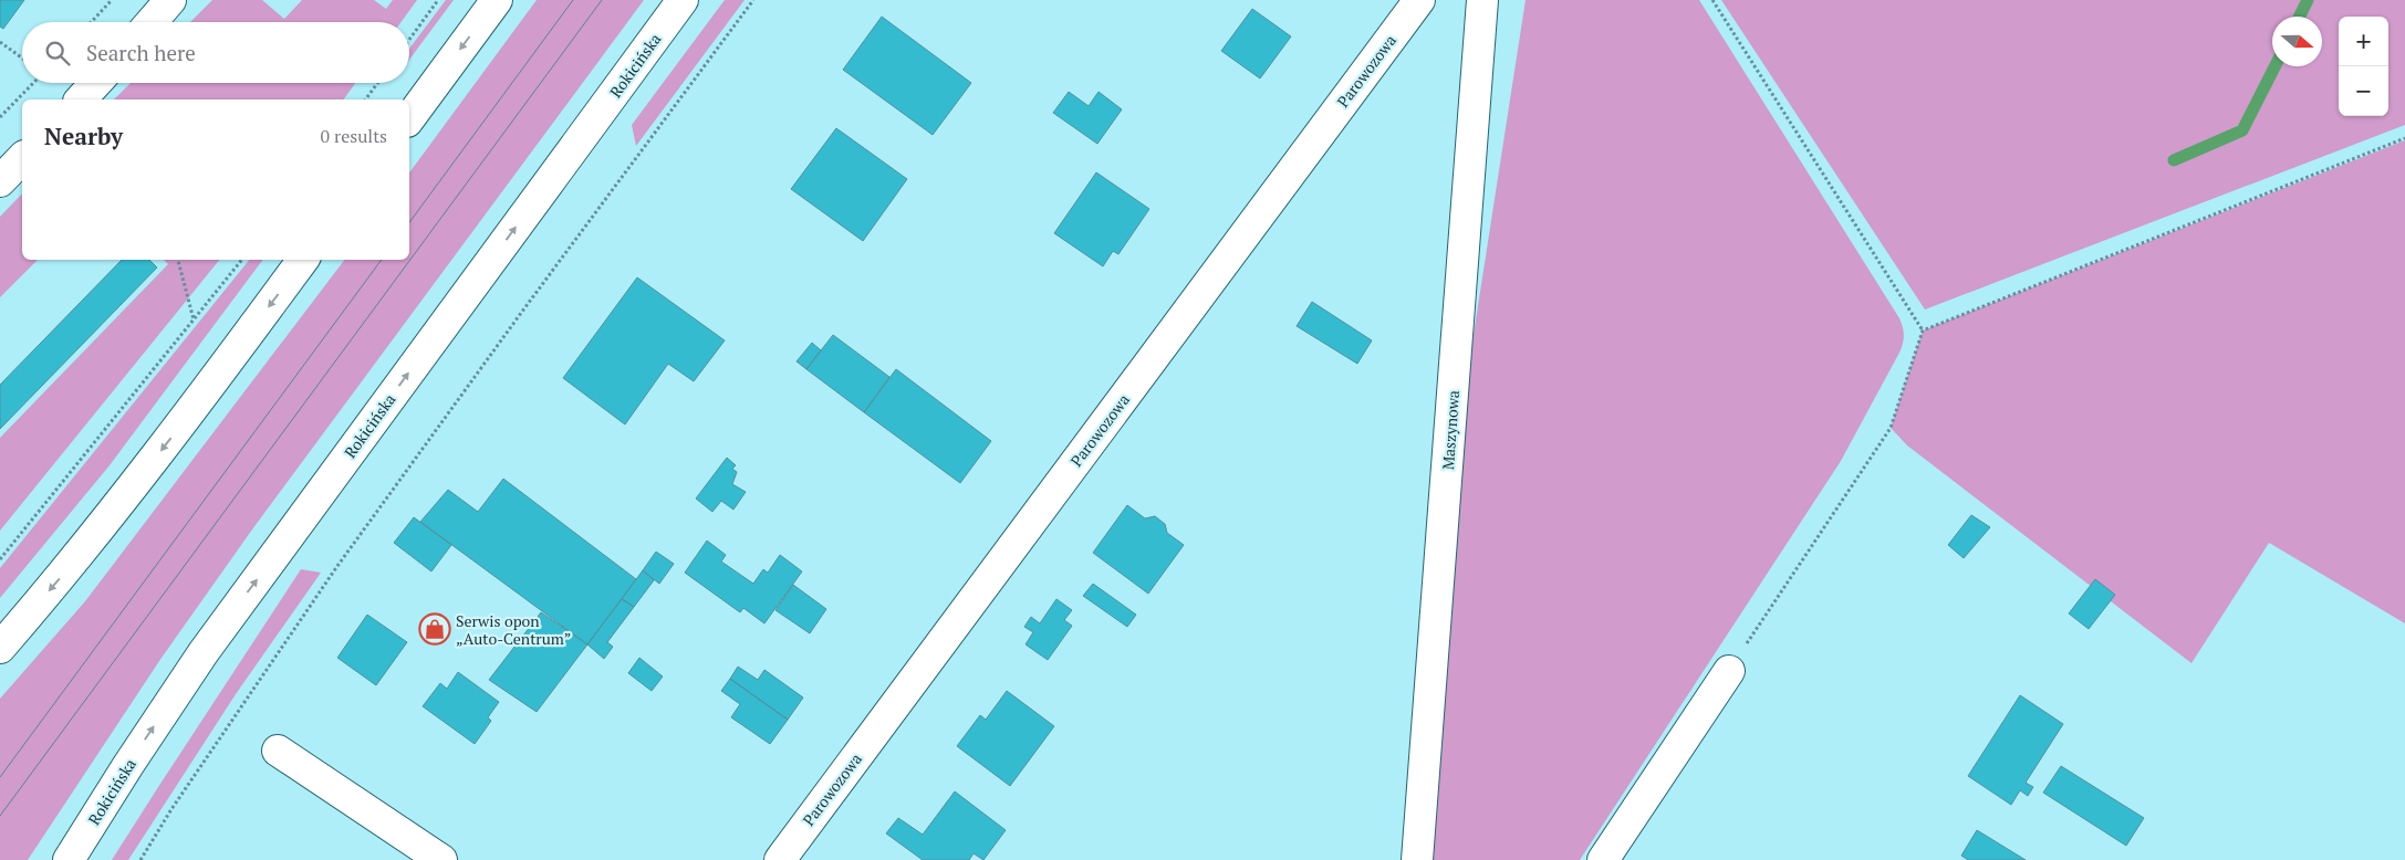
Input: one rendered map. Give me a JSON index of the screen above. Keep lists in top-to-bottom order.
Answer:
{
  "streets": {
    "street": ["Rokicińska", "Parowozowa", "Maszynowa"]
  },
  "places": {
    "shop": ["Serwis opon „Auto-Centrum”"]
  },
  "north": "right",
  "page": {
    "map_buttons": ["+", "−"],
    "search": "Search here",
    "heading": ["Nearby", "0 results"]
  }
}
